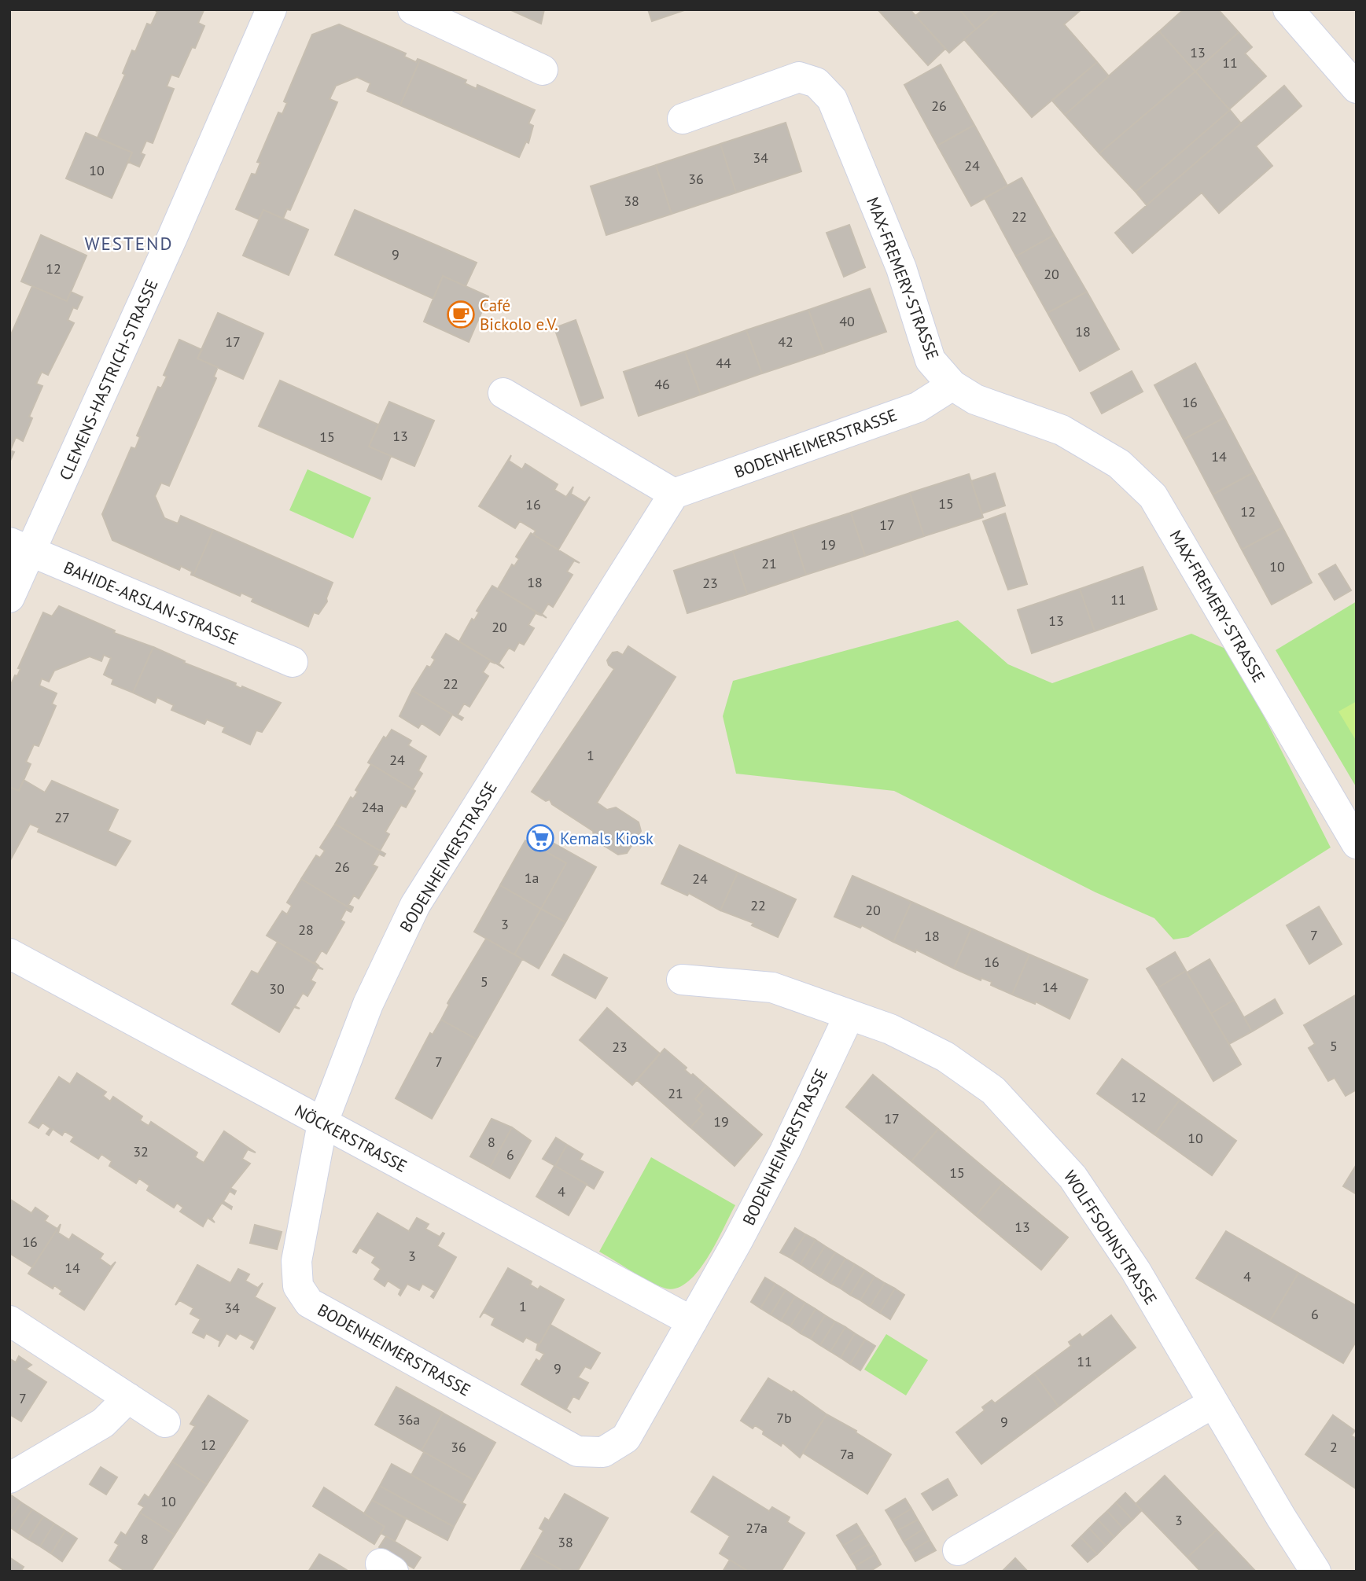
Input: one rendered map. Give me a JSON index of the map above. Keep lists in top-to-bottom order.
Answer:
{
  "streets": {
    "street": [
      "MAX-FREMERY-STRASSE",
      "CLEMENS-HASTRICH-STRASSE",
      "BODENHEIMERSTRASSE",
      "BAHIDE-ARSLAN-STRASSE",
      "NÖCKERSTRASSE",
      "WOLFFSOHNSTRASSE"
    ]
  },
  "crossings": [
    ["MAX-FREMERY-STRASSE", "BODENHEIMERSTRASSE"],
    ["CLEMENS-HASTRICH-STRASSE", "BAHIDE-ARSLAN-STRASSE"],
    ["BODENHEIMERSTRASSE", "NÖCKERSTRASSE"],
    ["BODENHEIMERSTRASSE", "WOLFFSOHNSTRASSE"]
  ],
  "districts": ["WESTEND"],
  "places": {
    "cafe": ["Café Bickolo e.V."],
    "supermarket": ["Kemals Kiosk"]
  },
  "house_numbers": [
    "13",
    "11",
    "26",
    "34",
    "24",
    "10",
    "36",
    "38",
    "22",
    "9",
    "12",
    "20",
    "40",
    "18",
    "17",
    "42",
    "44",
    "46",
    "16",
    "13",
    "15",
    "14",
    "15",
    "16",
    "12",
    "17",
    "19",
    "21",
    "10",
    "18",
    "23",
    "11",
    "13",
    "20",
    "22",
    "1",
    "24",
    "24a",
    "27",
    "26",
    "1a",
    "24",
    "22",
    "20",
    "3",
    "28",
    "7",
    "18",
    "16",
    "5",
    "14",
    "30",
    "5",
    "23",
    "7",
    "21",
    "12",
    "17",
    "19",
    "10",
    "8",
    "32",
    "6",
    "15",
    "4",
    "13",
    "16",
    "3",
    "14",
    "4",
    "1",
    "34",
    "6",
    "11",
    "9",
    "7",
    "7b",
    "36a",
    "9",
    "12",
    "36",
    "2",
    "7a",
    "10",
    "3",
    "27a",
    "8",
    "38"
  ]
}
